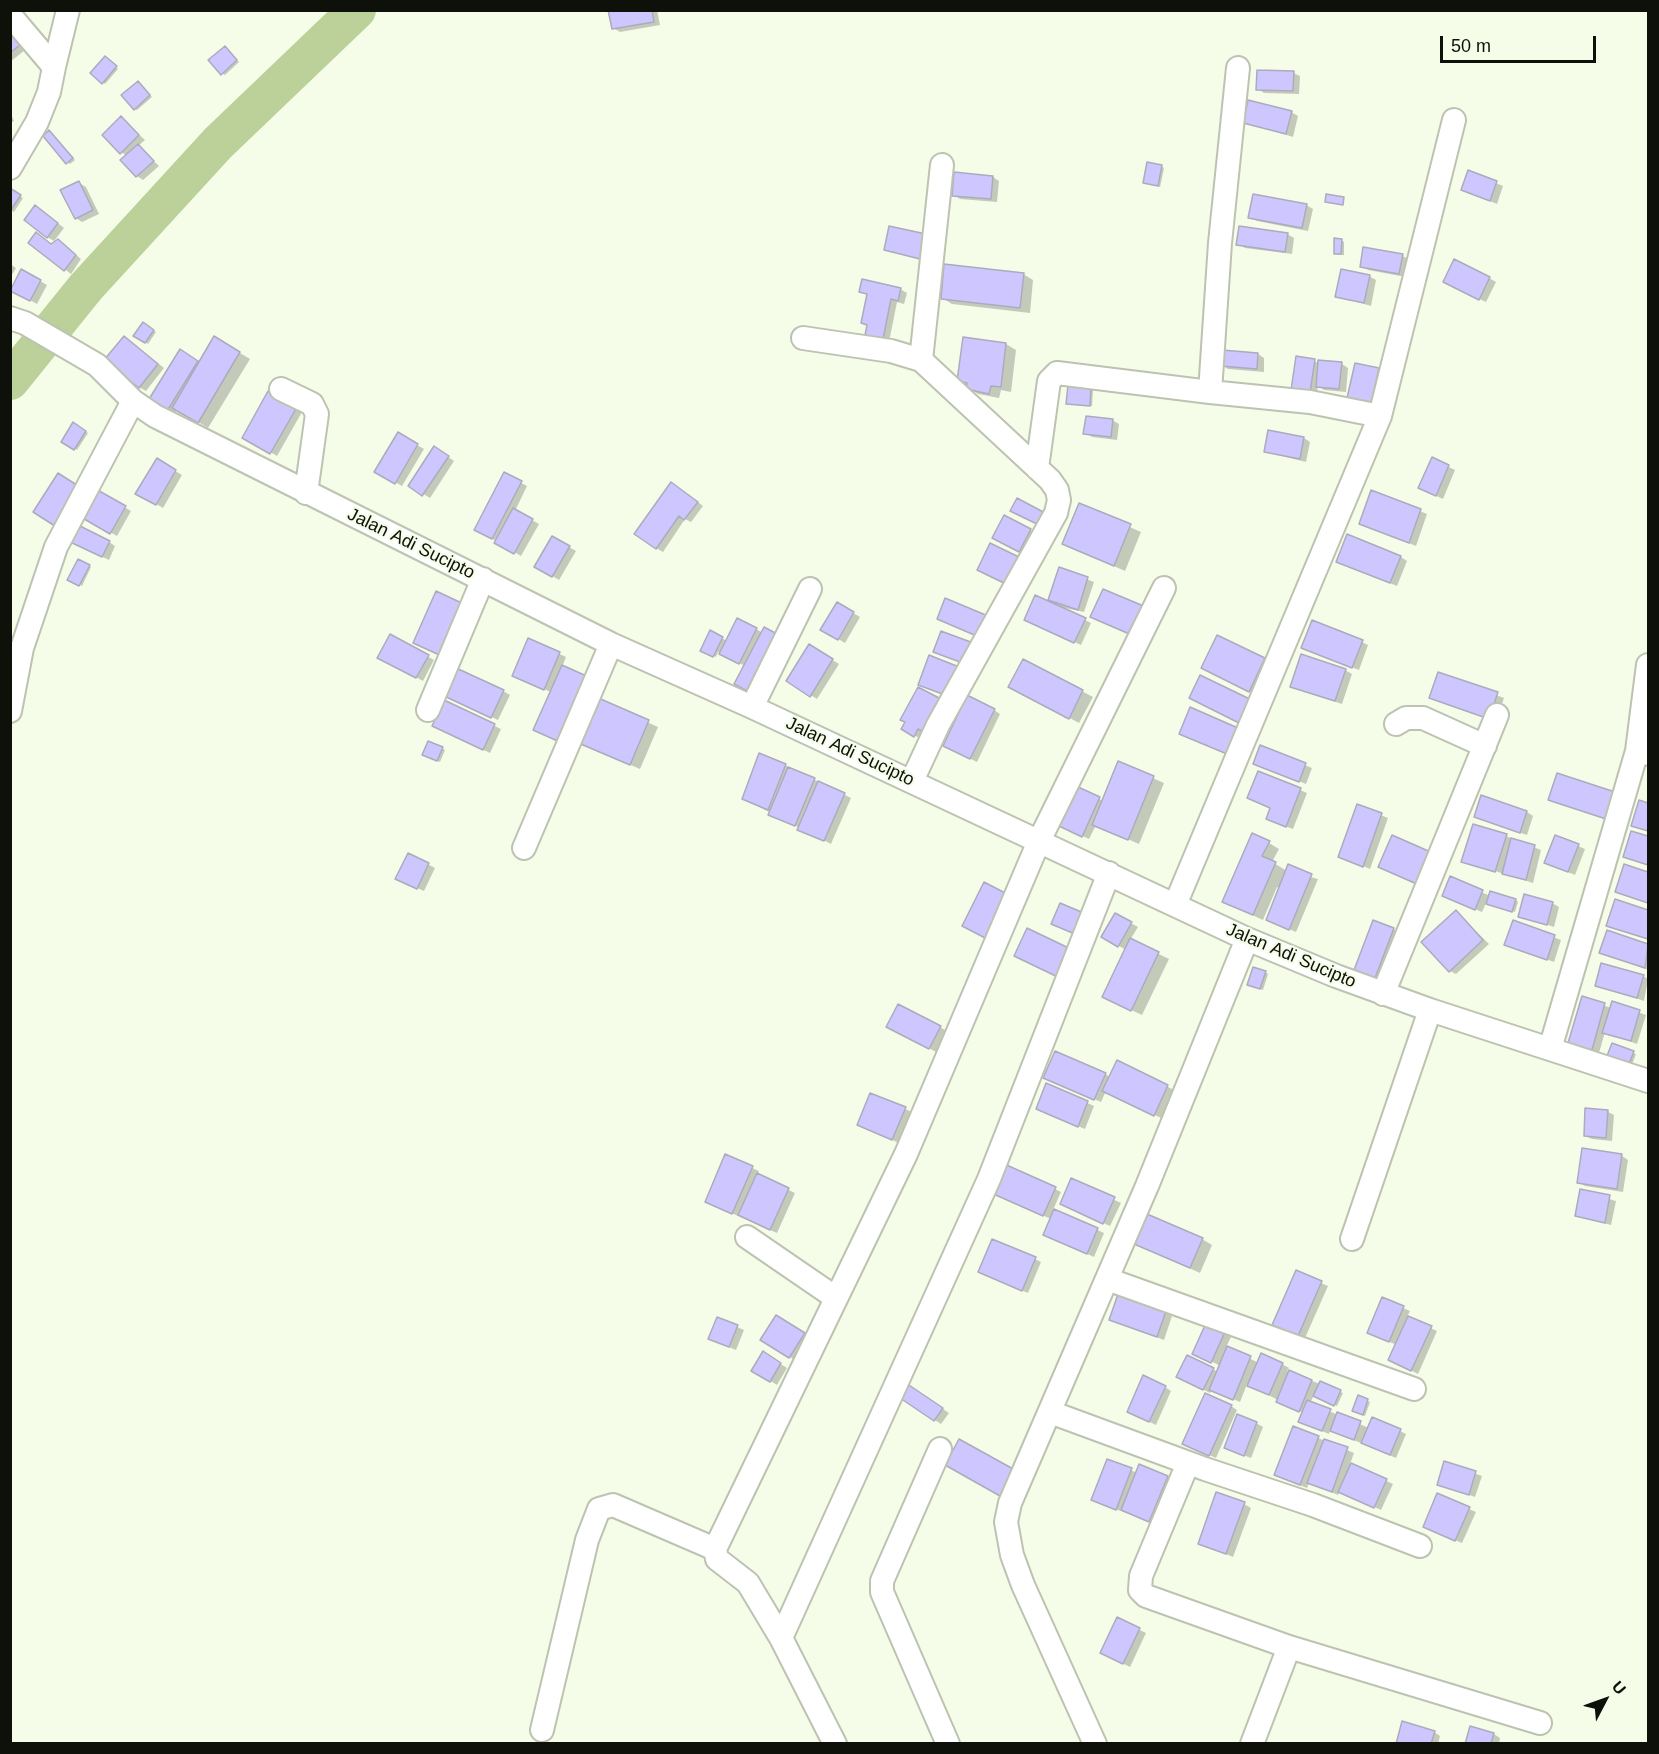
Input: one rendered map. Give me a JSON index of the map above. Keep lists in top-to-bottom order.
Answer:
{
  "streets": {
    "street": ["Jalan Adi Sucipto"]
  },
  "scale_bar": "50 m",
  "north": "top right"
}
